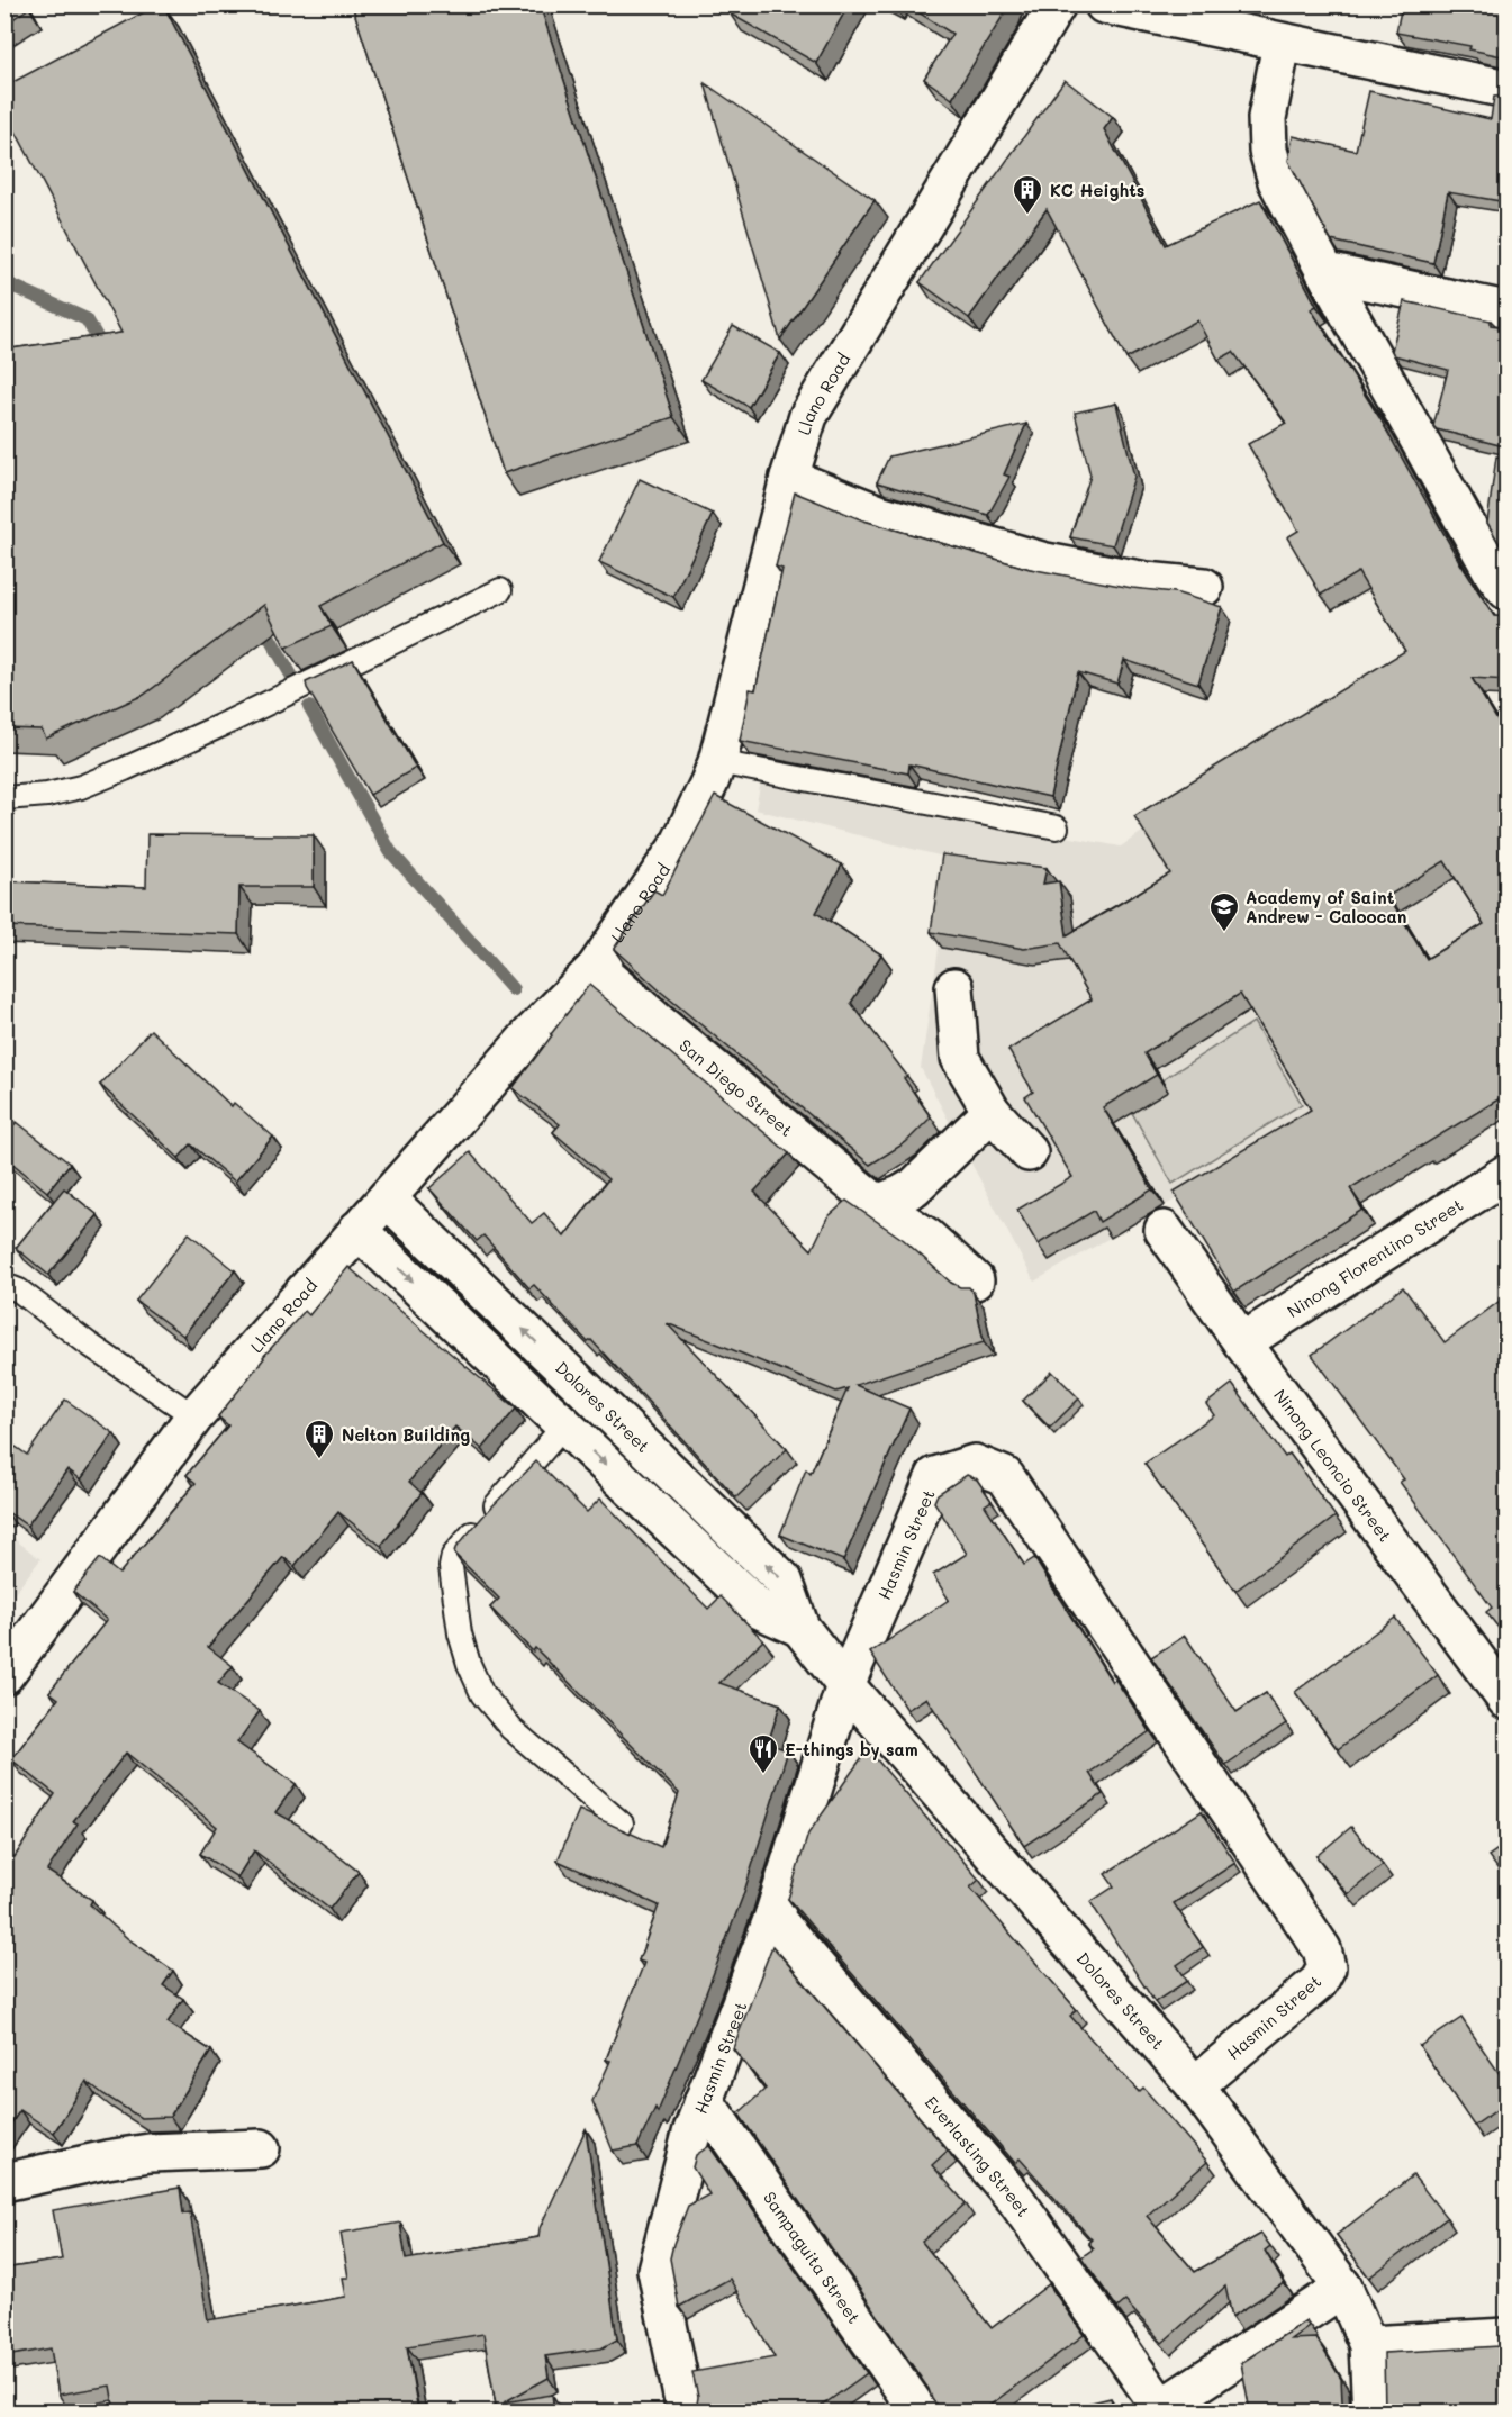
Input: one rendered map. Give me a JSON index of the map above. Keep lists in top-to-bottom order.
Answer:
{
  "streets": {
    "street": [
      "Llano Road",
      "San Diego Street",
      "Ninong Florentino Street",
      "Dolores Street",
      "Ninong Leoncio Street",
      "Hasmin Street",
      "Everlasting Street",
      "Sampaguita Street"
    ]
  },
  "crossings": [
    ["Llano Road", "San Diego Street"],
    ["Llano Road", "Dolores Street"],
    ["Ninong Florentino Street", "Ninong Leoncio Street"],
    ["Dolores Street", "Hasmin Street"],
    ["Hasmin Street", "Everlasting Street"],
    ["Hasmin Street", "Sampaguita Street"]
  ],
  "places": {
    "building": ["KC Heights", "Nelton Building"],
    "school or university": ["Academy of Saint Andrew - Caloocan"],
    "restaurant": ["E-things by sam"]
  }
}
